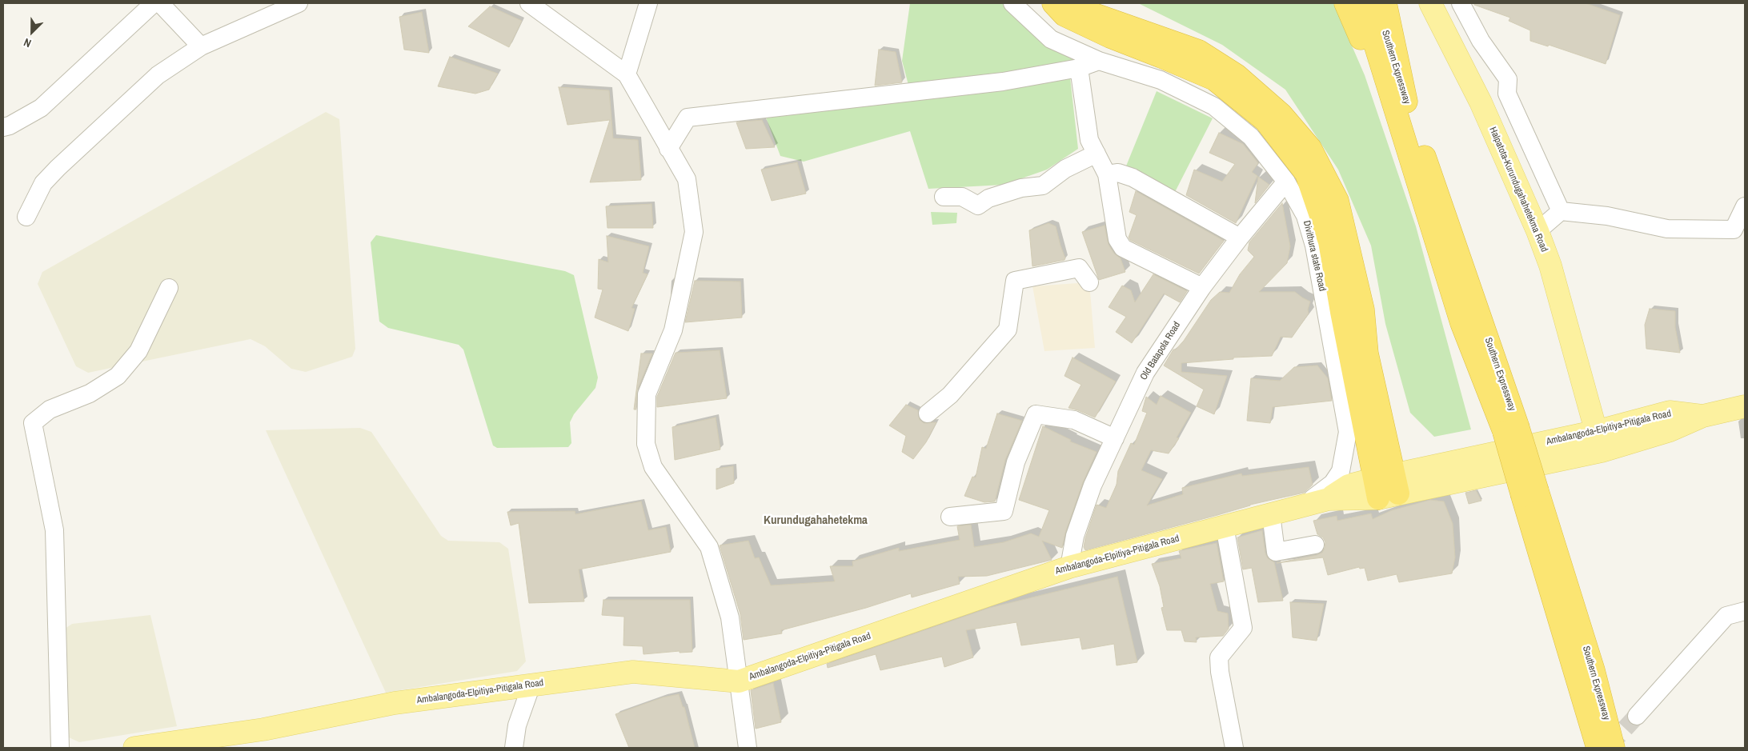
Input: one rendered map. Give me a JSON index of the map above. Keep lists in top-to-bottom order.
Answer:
{
  "streets": {
    "highway": ["Southern Expressway"],
    "main road": ["Halpatota-Kurundugahahetekma Road", "Ambalangoda-Elpitiya-Pitigala Road"],
    "street": ["Divithura state Road", "Old Batapola Road"]
  },
  "crossings": [
    ["Halpatota-Kurundugahahetekma Road", "Ambalangoda-Elpitiya-Pitigala Road"],
    ["Divithura state Road", "Old Batapola Road"],
    ["Divithura state Road", "Ambalangoda-Elpitiya-Pitigala Road"],
    ["Old Batapola Road", "Ambalangoda-Elpitiya-Pitigala Road"]
  ],
  "districts": ["Kurundugahahetekma"],
  "north": "bottom left"
}
